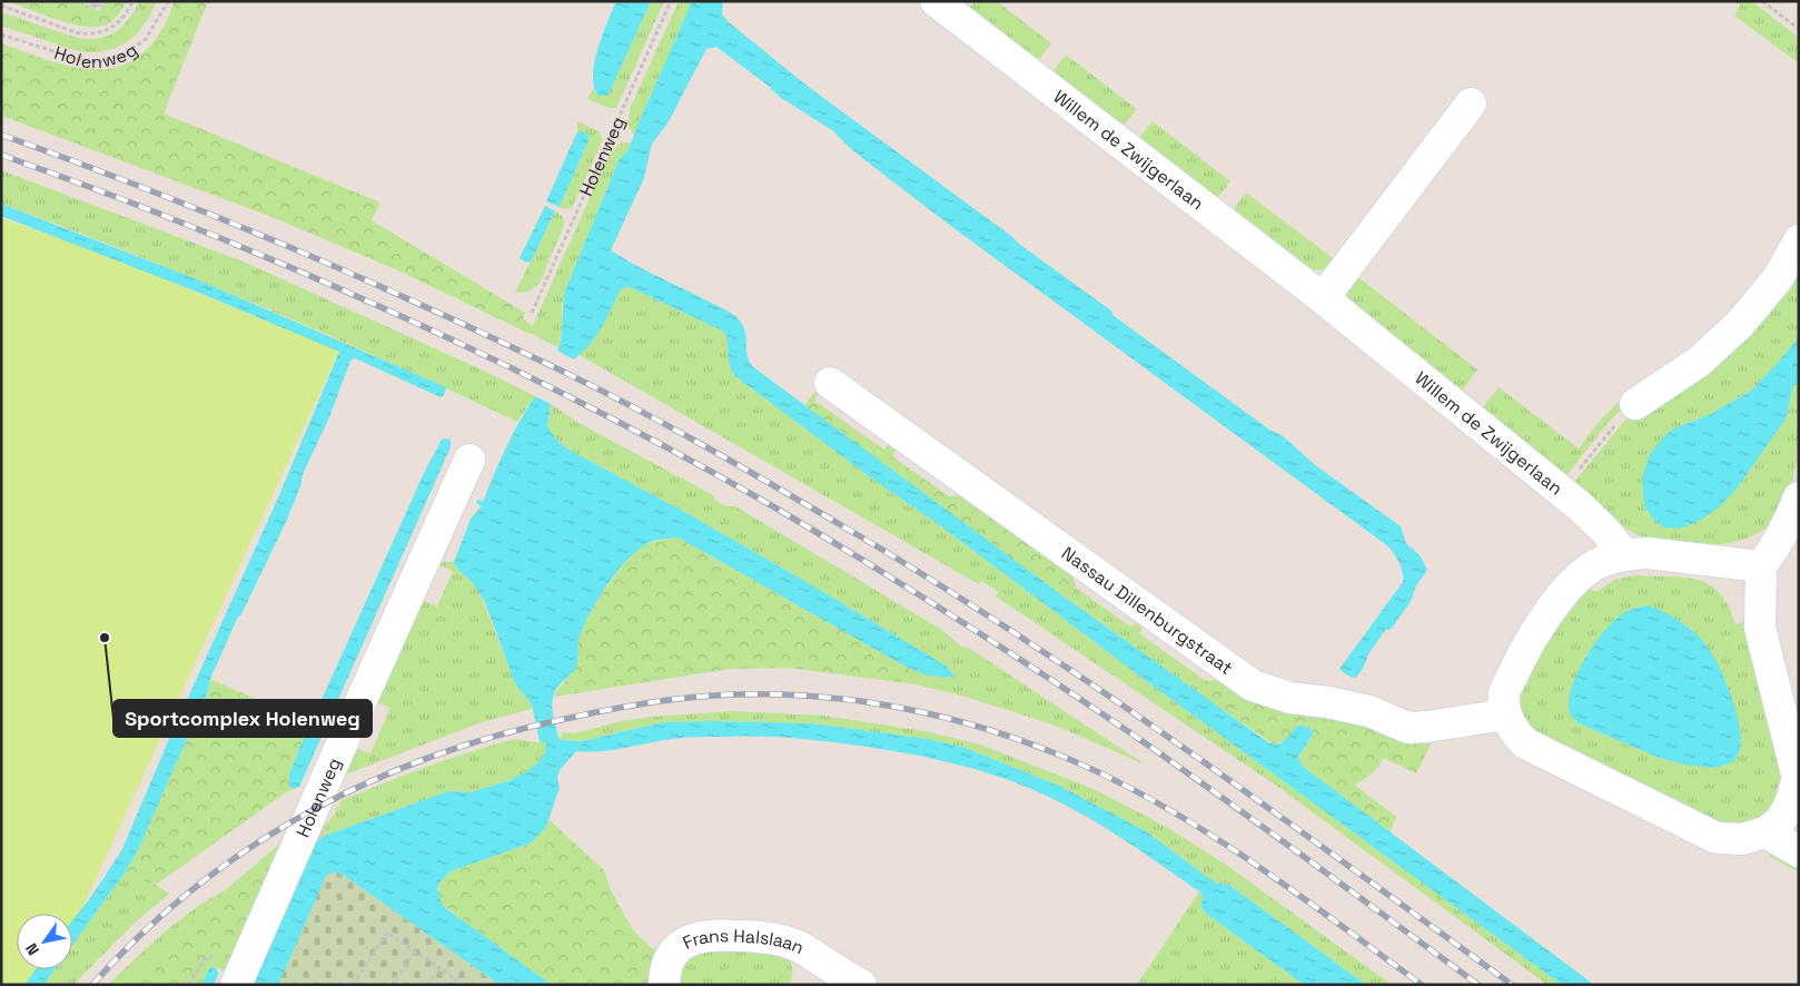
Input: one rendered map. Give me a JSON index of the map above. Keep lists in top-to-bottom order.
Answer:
{
  "streets": {
    "street": [
      "Holenweg",
      "Willem de Zwijgerlaan",
      "Nassau Dillenburgstraat",
      "Frans Halslaan"
    ]
  },
  "places": ["Sportcomplex Holenweg"],
  "north": "bottom left"
}
